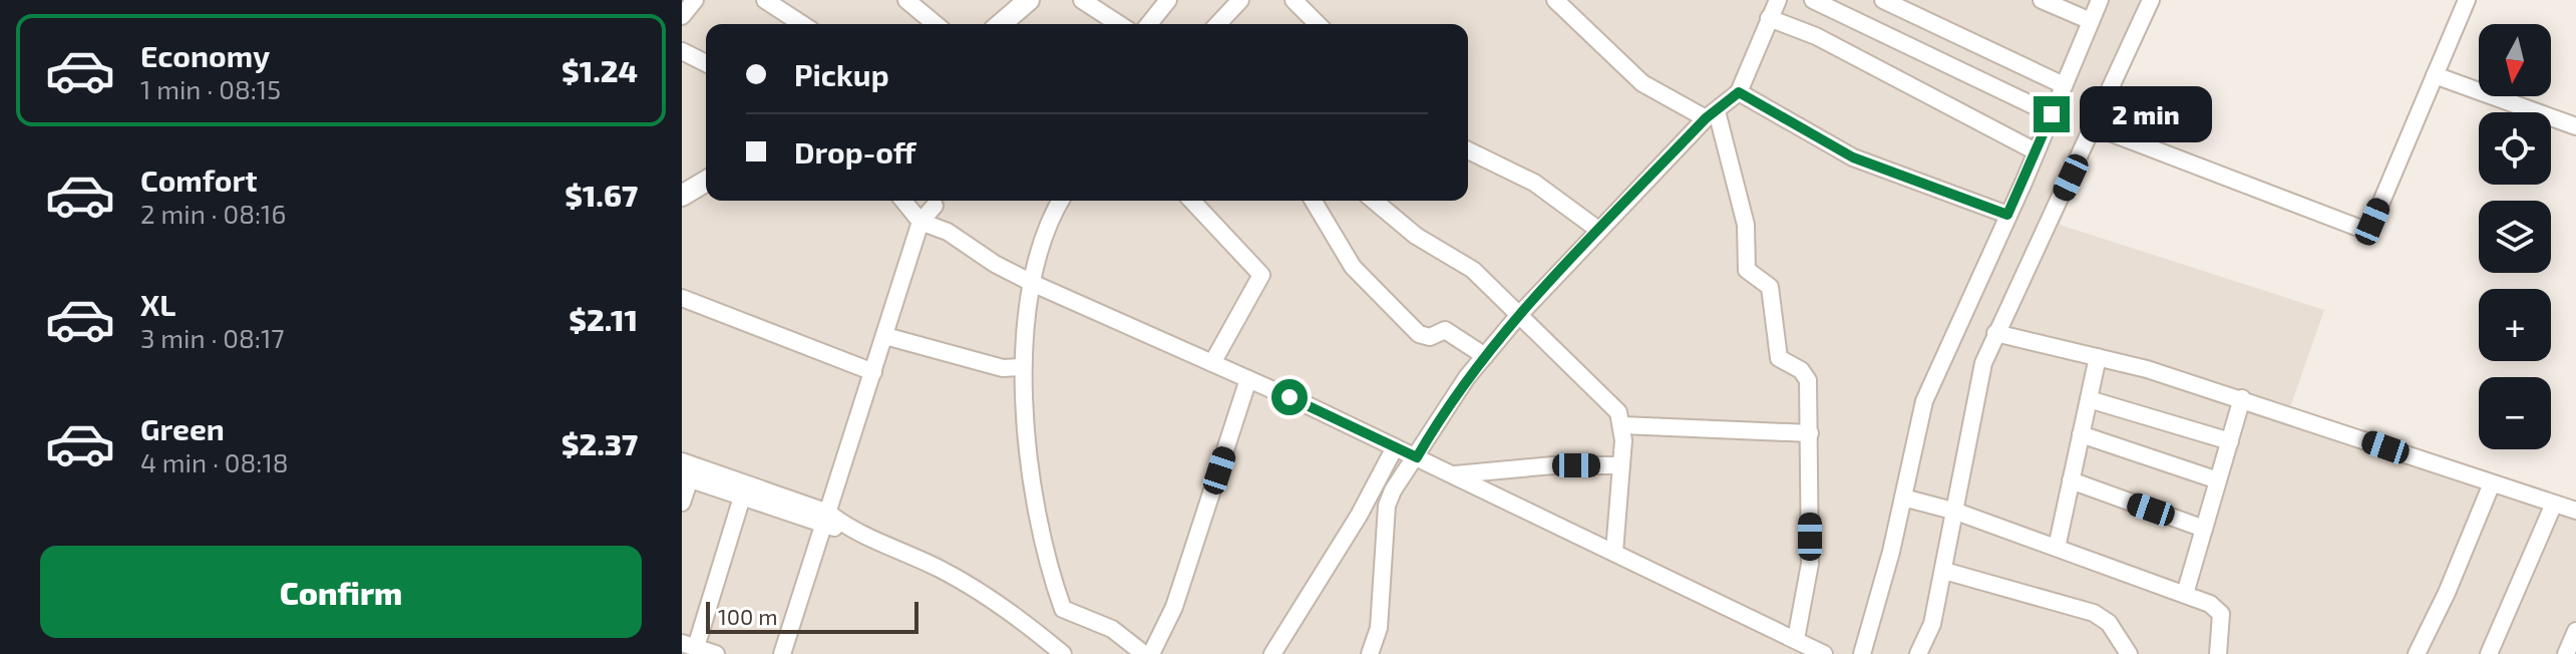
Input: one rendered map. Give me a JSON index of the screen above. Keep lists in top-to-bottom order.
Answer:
{
  "scale_bar": "100 m",
  "north": "bottom",
  "page": {
    "list": [
      {
        "name": "Economy",
        "note": "1 min · 08:15",
        "value": "$1.24"
      },
      {
        "name": "Comfort",
        "note": "2 min · 08:16",
        "value": "$1.67"
      },
      {
        "name": "XL",
        "note": "3 min · 08:17",
        "value": "$2.11"
      },
      {
        "name": "Green",
        "note": "4 min · 08:18",
        "value": "$2.37"
      }
    ],
    "map_buttons": ["+", "−"],
    "banner": ["Pickup", "Drop-off"],
    "bubble": "2 min",
    "buttons": "Confirm",
    "scale": "100 m"
  }
}
